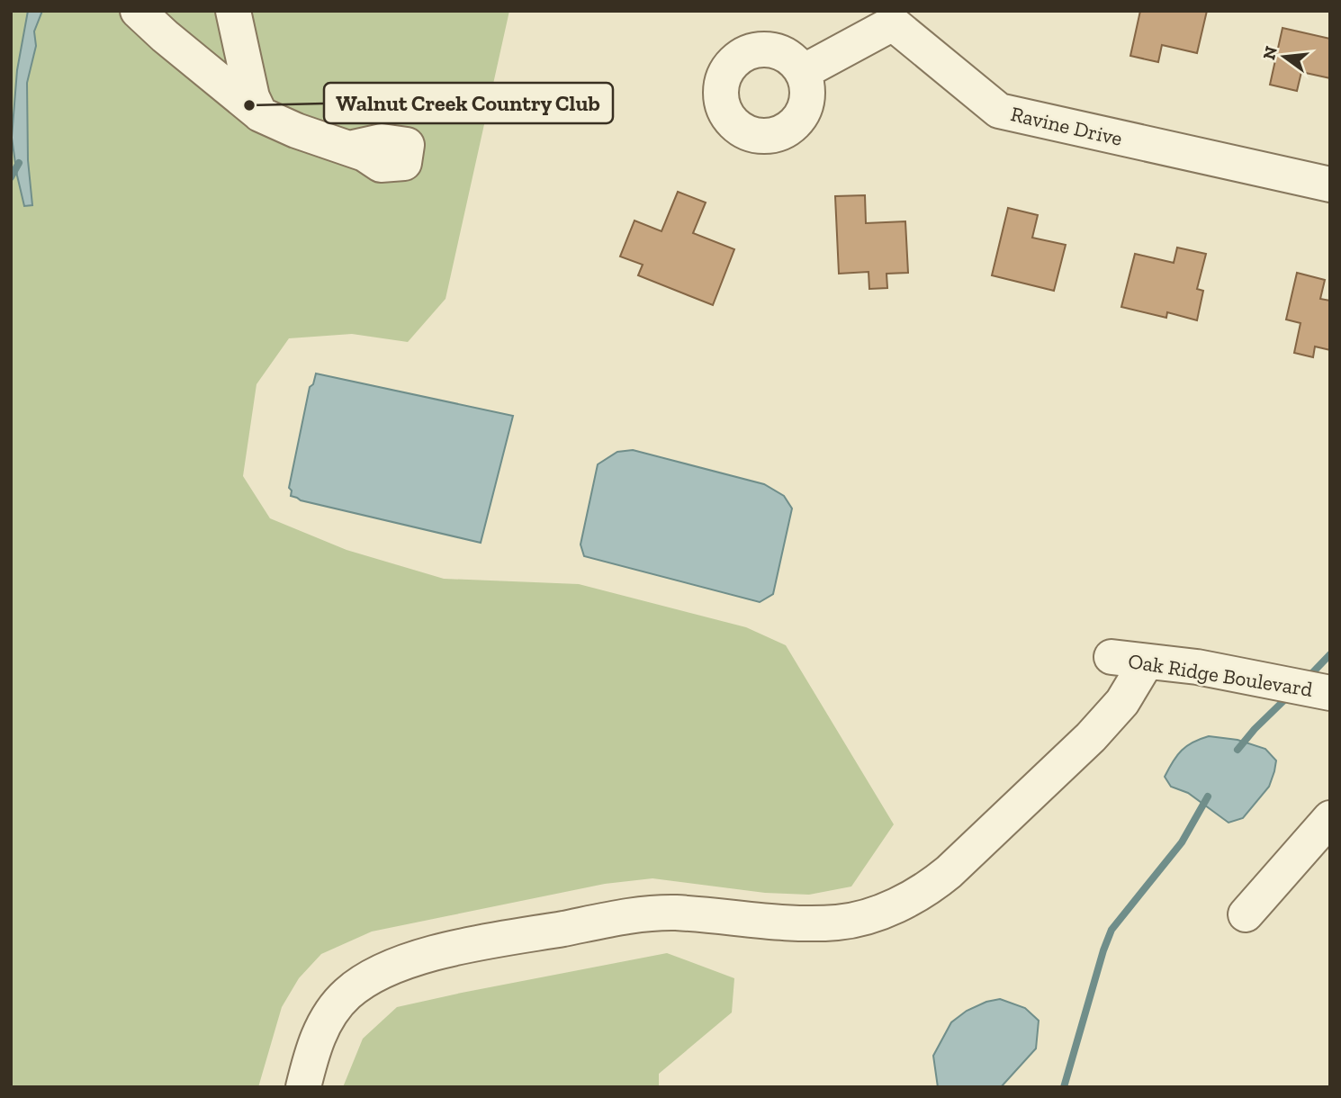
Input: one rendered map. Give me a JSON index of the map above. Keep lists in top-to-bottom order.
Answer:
{
  "streets": {
    "street": ["Ravine Drive", "Oak Ridge Boulevard"]
  },
  "places": ["Walnut Creek Country Club"],
  "north": "left"
}
